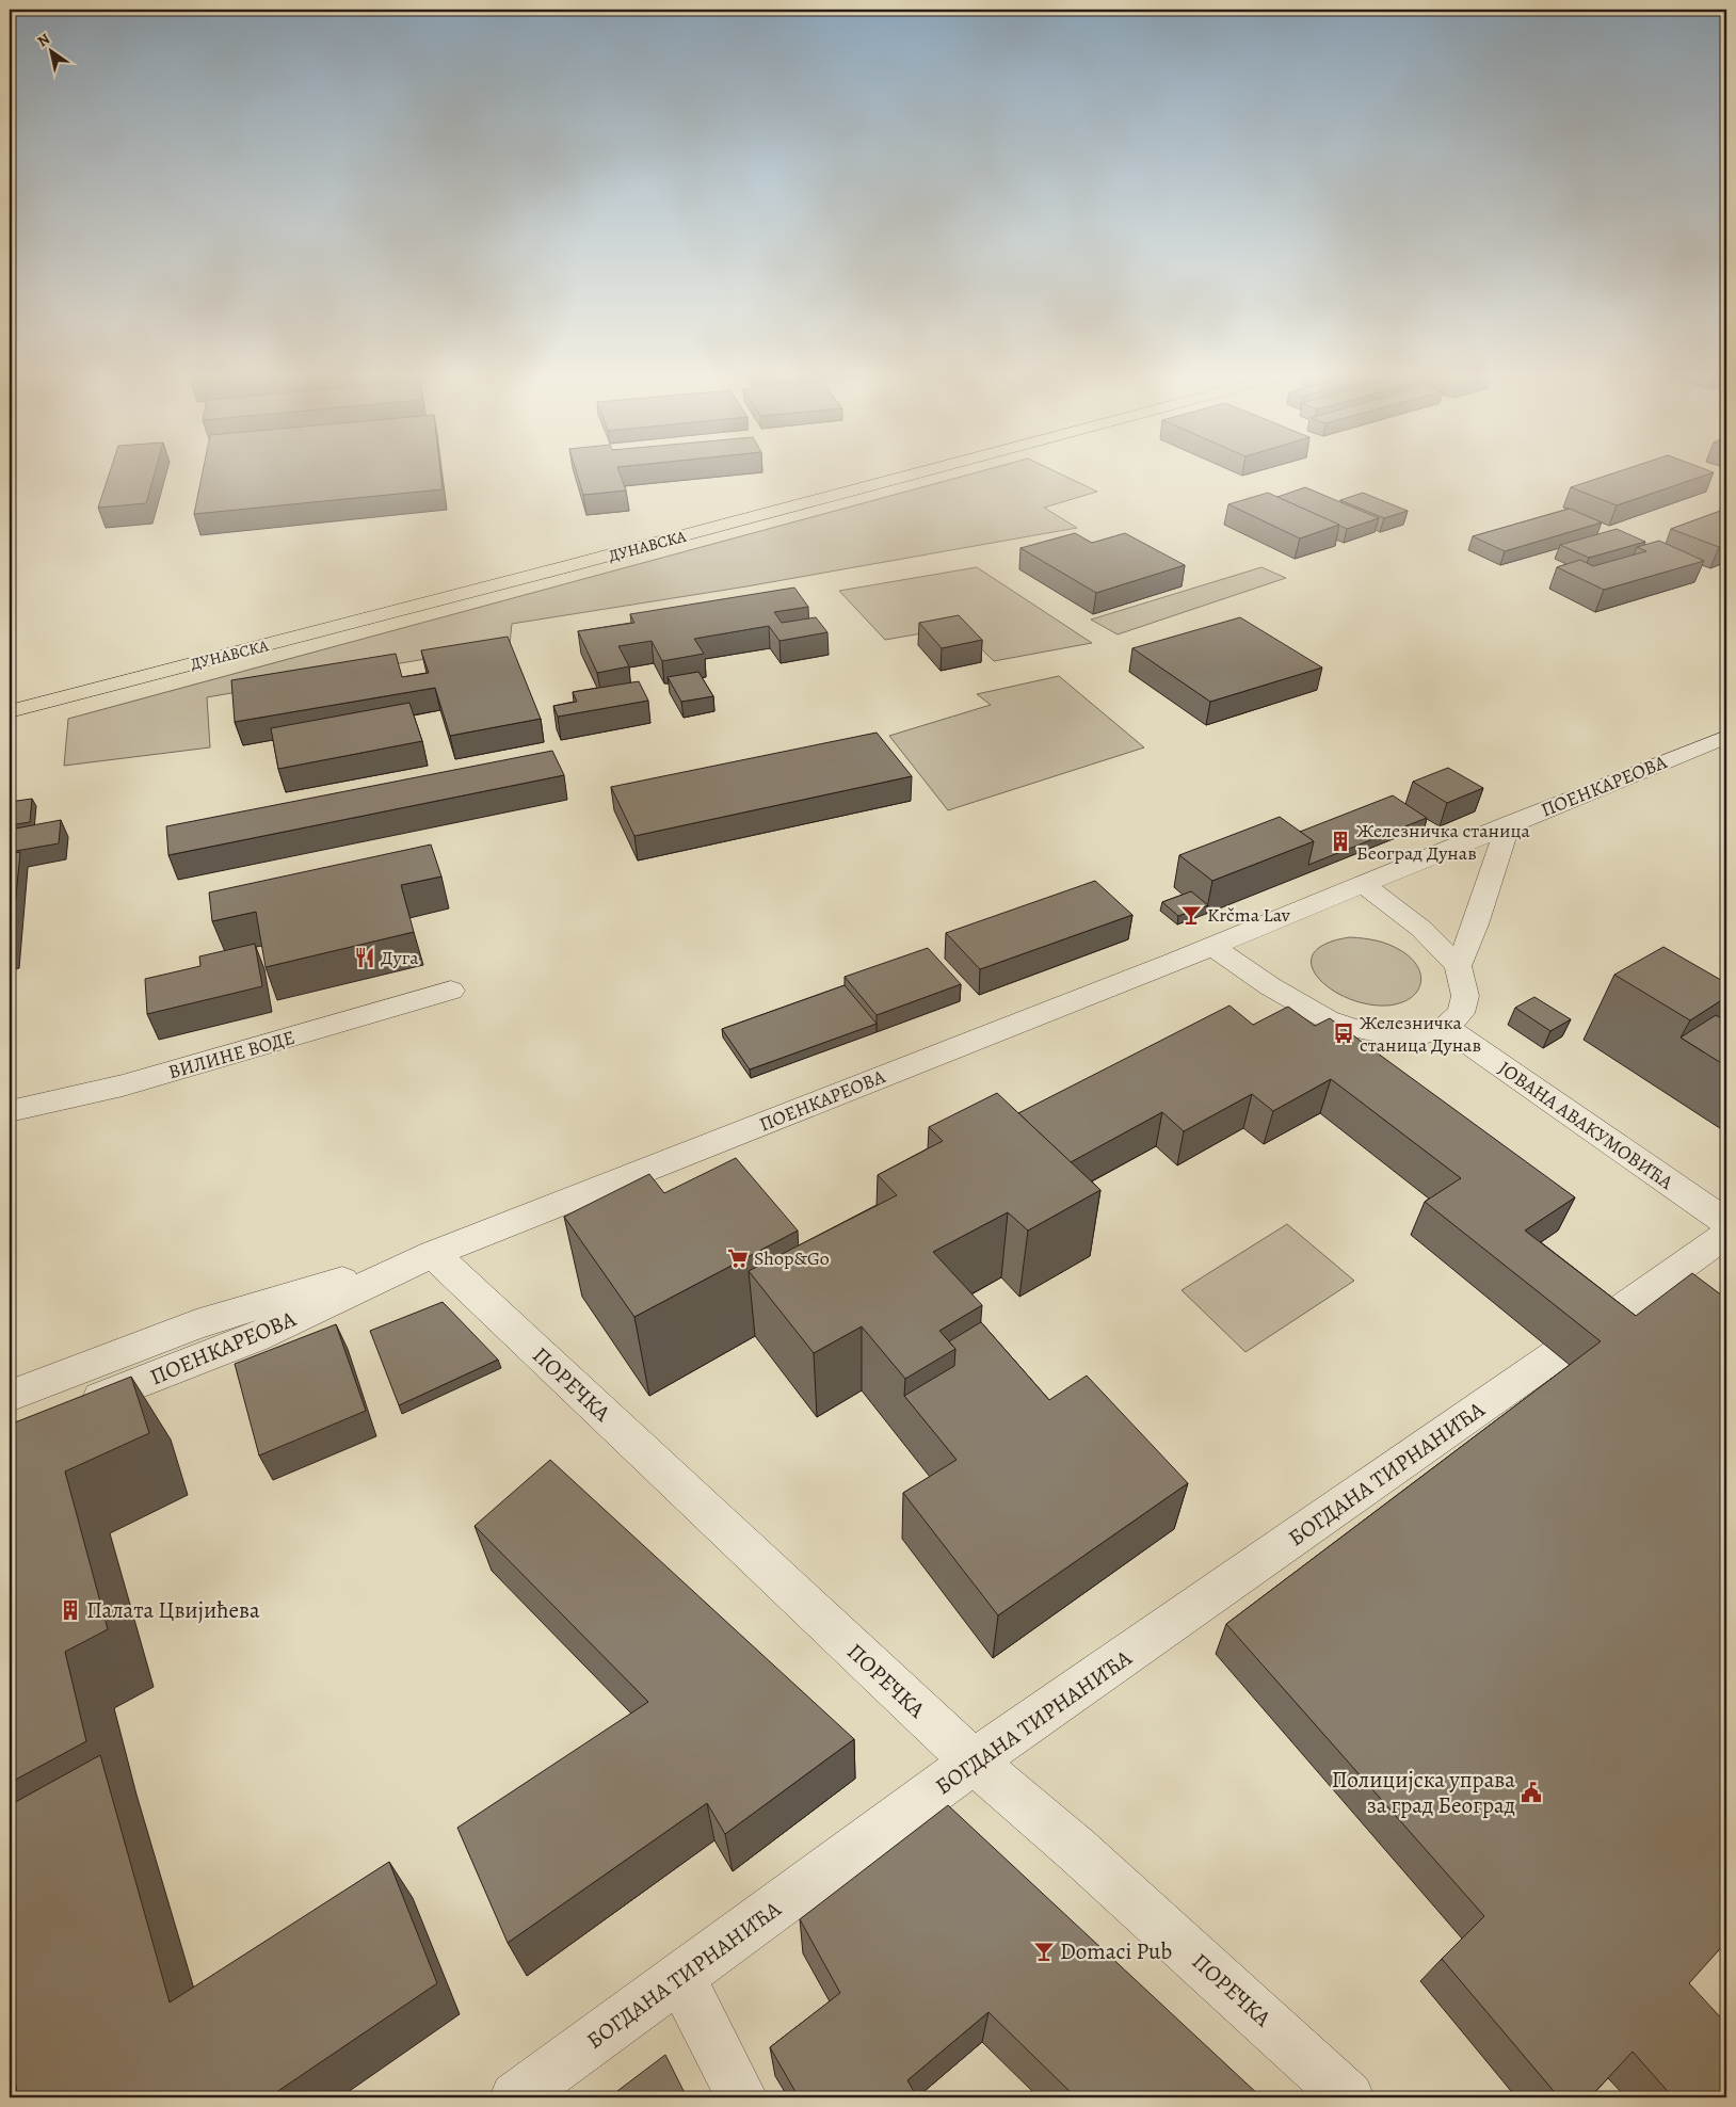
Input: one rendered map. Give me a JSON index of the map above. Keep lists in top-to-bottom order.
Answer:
{
  "streets": {
    "main road": ["ДУНАВСКА"],
    "street": [
      "ПОЕНКАРЕОВА",
      "ВИЛИНЕ ВОДЕ",
      "ЈОВАНА АВАКУМОВИЋА",
      "ПОРЕЧКА",
      "БОГДАНА ТИРНАНИЋА"
    ]
  },
  "crossings": [
    ["ПОЕНКАРЕОВА", "ПОРЕЧКА"],
    ["ПОРЕЧКА", "БОГДАНА ТИРНАНИЋА"]
  ],
  "places": {
    "building": ["Железничка станица Београд Дунав", "Палата Цвијићева"],
    "bar": ["Krčma Lav", "Domaci Pub"],
    "restaurant": ["Дуга"],
    "bus stop": ["Железничка станица Дунав"],
    "supermarket": ["Shop&Go"],
    "public building": ["Полицијска управа за град Београд"]
  },
  "north": "top left"
}
